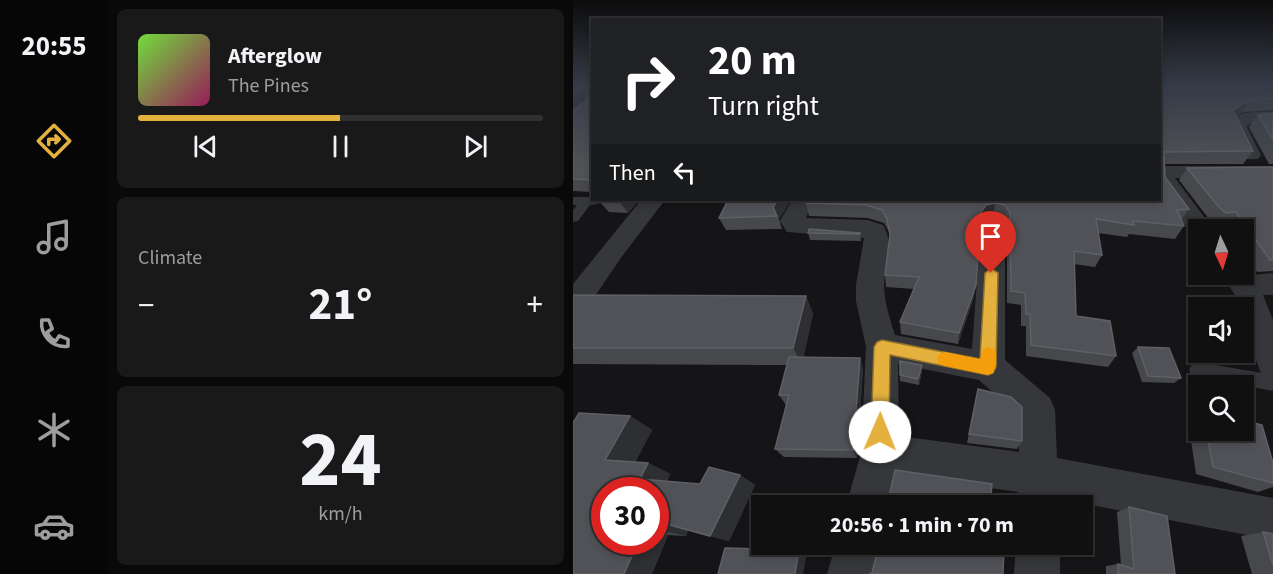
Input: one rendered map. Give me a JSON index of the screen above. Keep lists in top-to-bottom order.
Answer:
{
  "north": "bottom",
  "page": {
    "tabs": "20:55",
    "turn": ["20 m", "Turn right"],
    "song": ["Afterglow", "The Pines"],
    "then": "Then",
    "tile": [
      "Climate",
      ["24", "km/h"]
    ],
    "heat": ["−", "21°", "+"],
    "limit": "30",
    "trip": "20:56 · 1 min · 70 m"
  }
}
